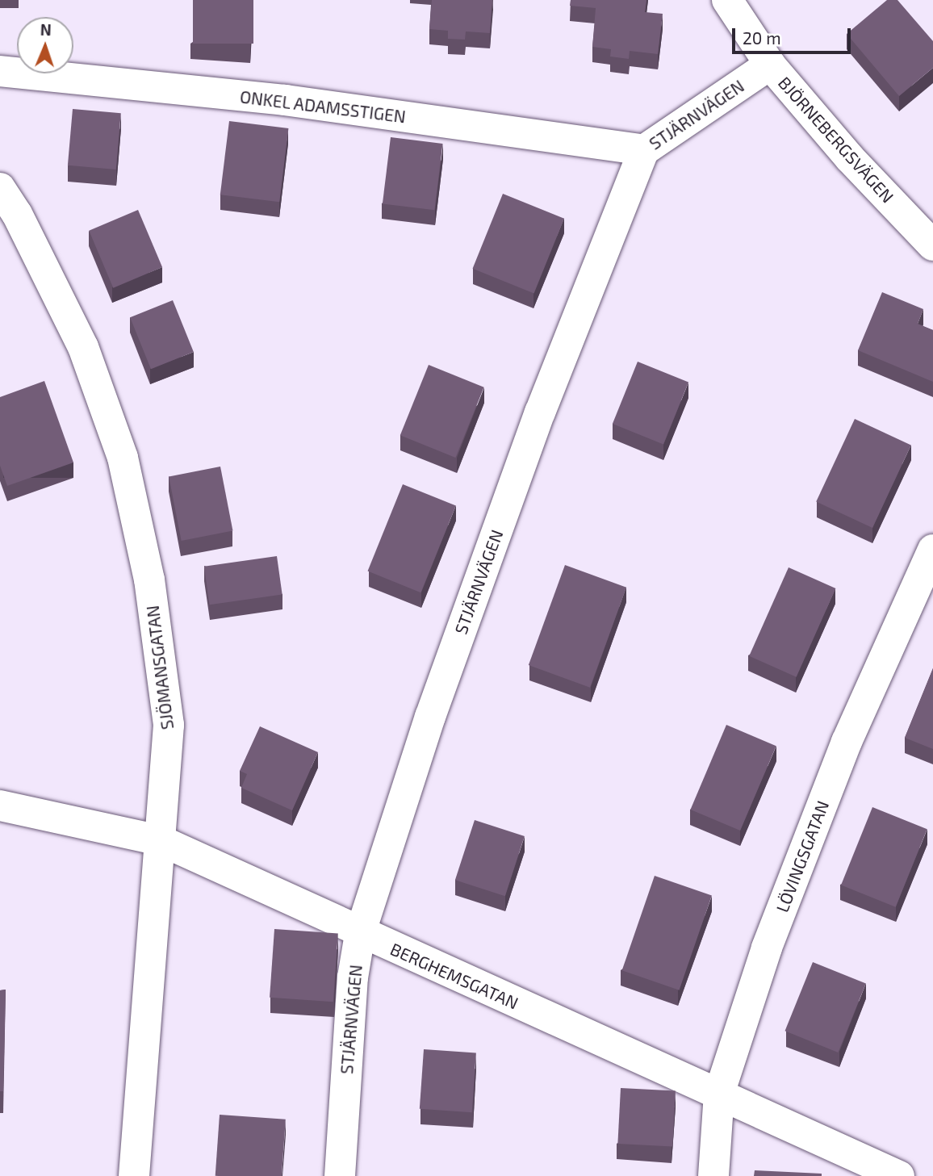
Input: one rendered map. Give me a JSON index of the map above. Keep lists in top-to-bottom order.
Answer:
{
  "streets": {
    "street": [
      "ONKEL ADAMSSTIGEN",
      "STJÄRNVÄGEN",
      "BJÖRNEBERGSVÄGEN",
      "SJÖMANSGATAN",
      "LÖVINGSGATAN",
      "BERGHEMSGATAN"
    ]
  },
  "crossings": [
    ["ONKEL ADAMSSTIGEN", "STJÄRNVÄGEN"],
    ["STJÄRNVÄGEN", "BJÖRNEBERGSVÄGEN"],
    ["STJÄRNVÄGEN", "BERGHEMSGATAN"],
    ["SJÖMANSGATAN", "BERGHEMSGATAN"],
    ["LÖVINGSGATAN", "BERGHEMSGATAN"]
  ],
  "scale_bar": "20 m",
  "north": "top"
}
